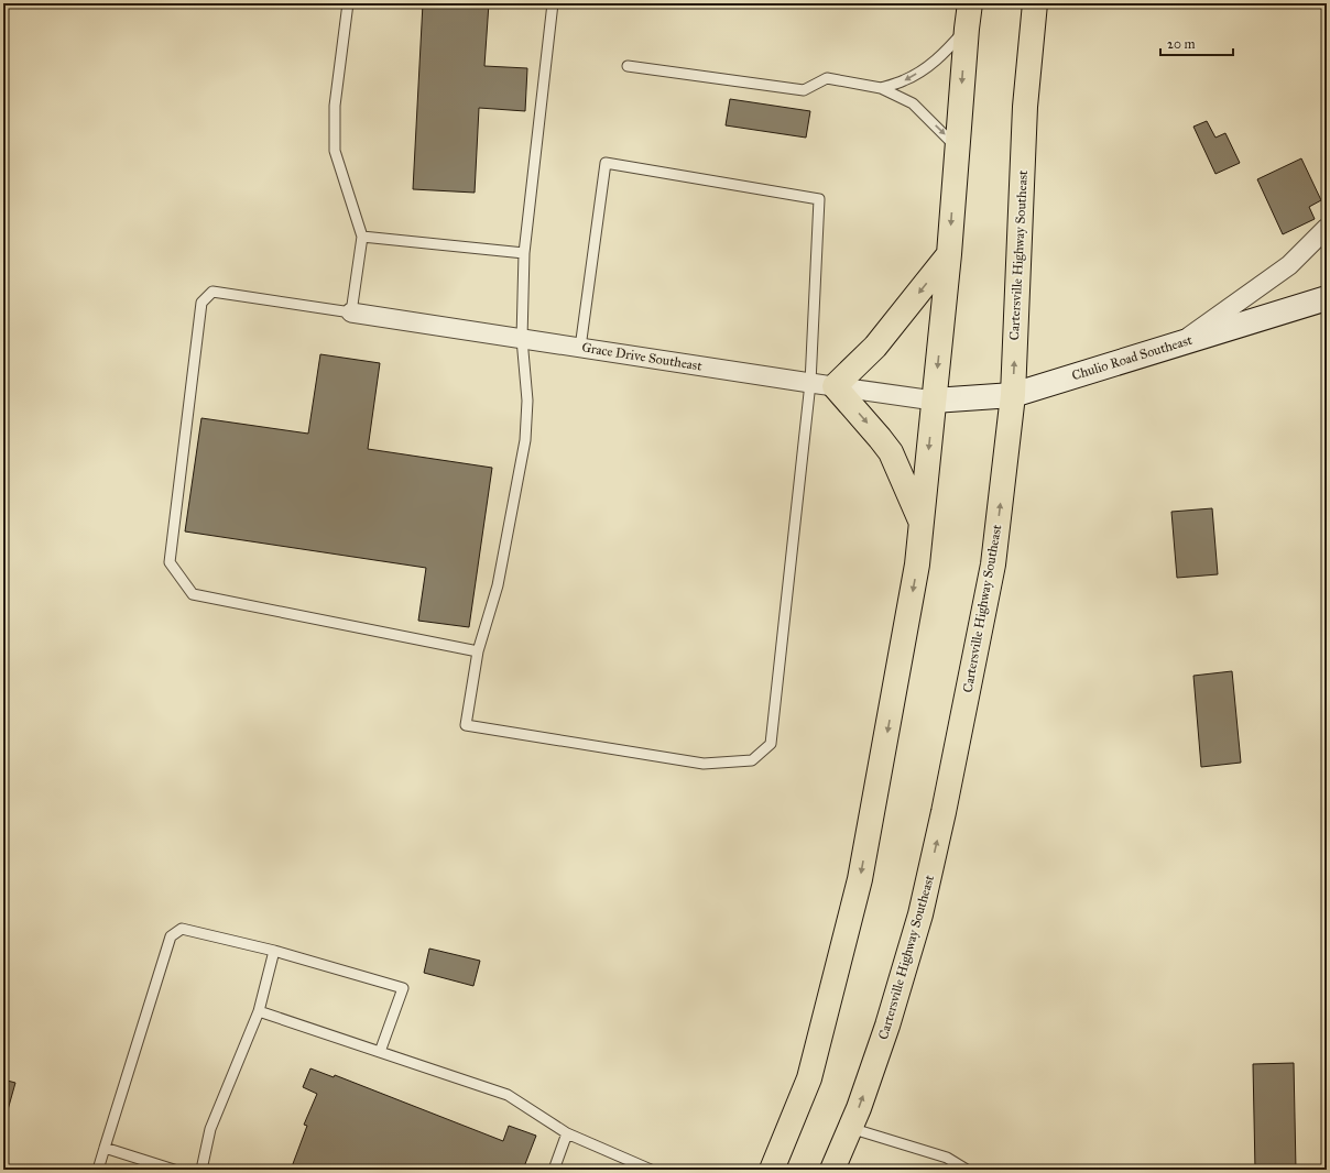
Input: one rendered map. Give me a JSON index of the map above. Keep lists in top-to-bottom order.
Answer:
{
  "streets": {
    "highway": ["Cartersville Highway Southeast"],
    "street": ["Grace Drive Southeast", "Chulio Road Southeast"]
  },
  "crossings": [
    ["Cartersville Highway Southeast", "Chulio Road Southeast"],
    ["Grace Drive Southeast", "Chulio Road Southeast"]
  ],
  "scale_bar": "20 m"
}
